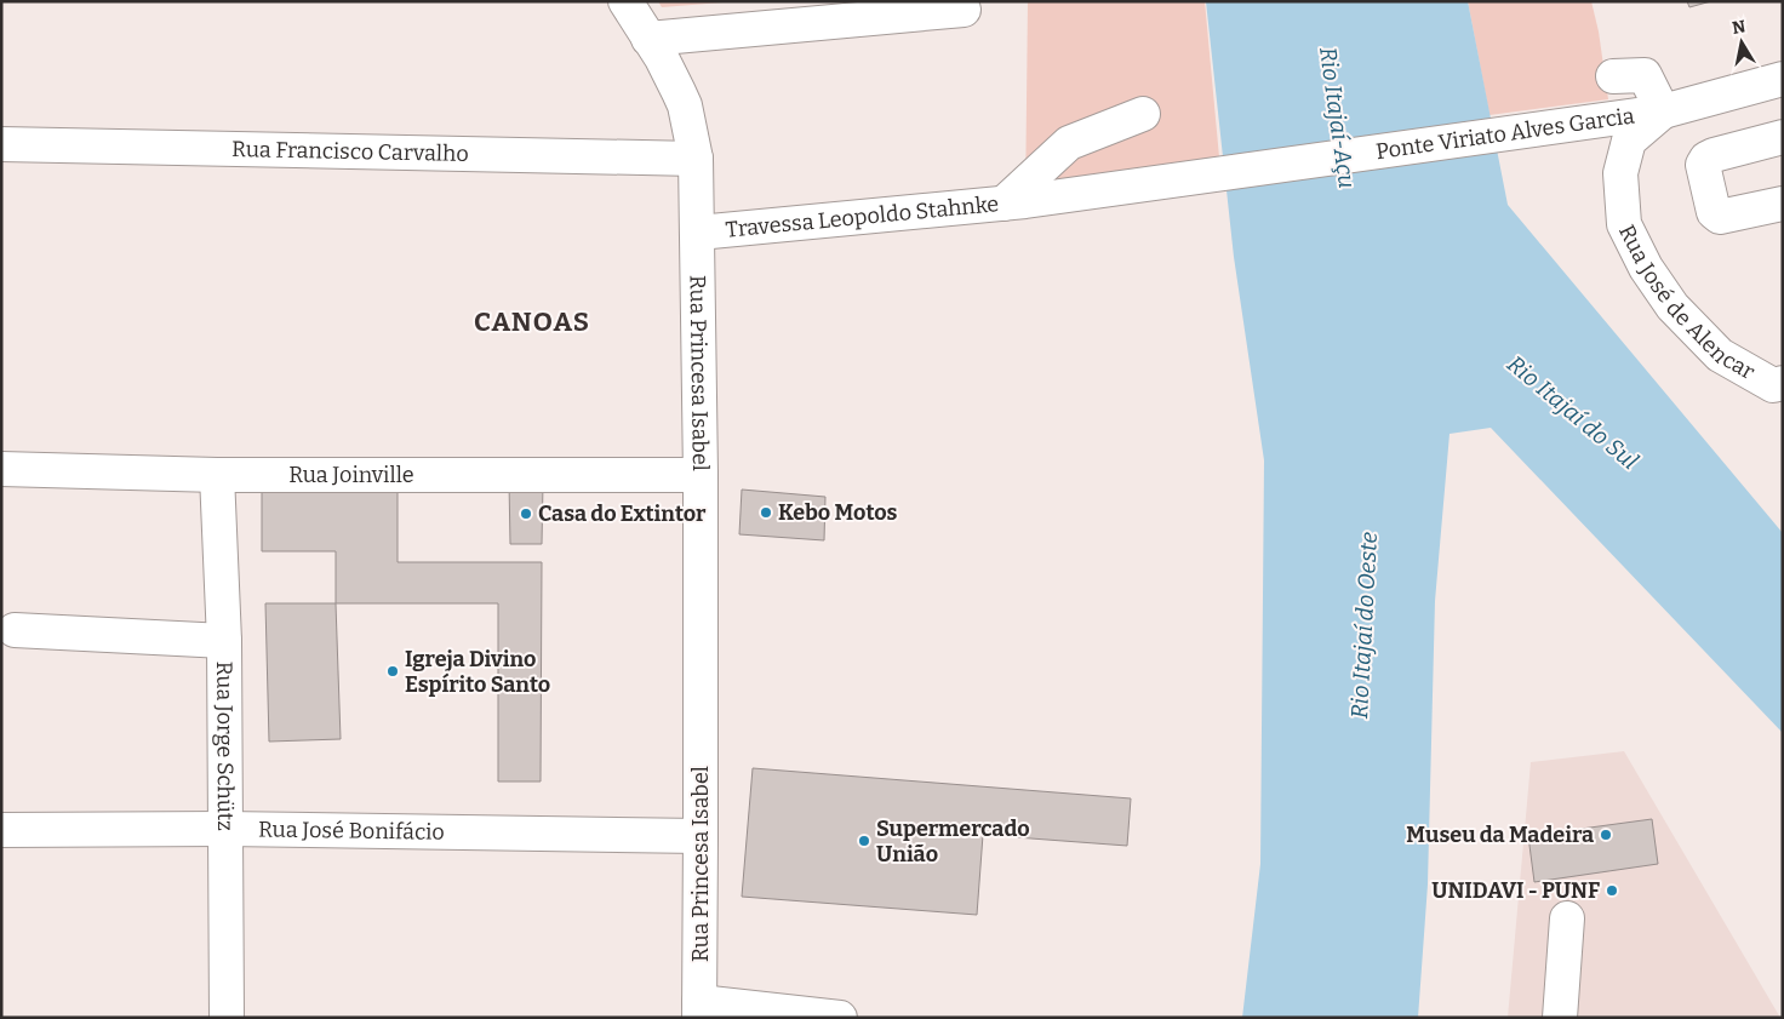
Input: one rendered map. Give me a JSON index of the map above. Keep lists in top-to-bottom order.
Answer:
{
  "streets": {
    "street": [
      "Ponte Viriato Alves Garcia",
      "Rua Francisco Carvalho",
      "Travessa Leopoldo Stahnke",
      "Rua José de Alencar",
      "Rua Princesa Isabel",
      "Rua Joinville",
      "Rua Jorge Schütz",
      "Rua José Bonifácio"
    ]
  },
  "crossings": [
    ["Ponte Viriato Alves Garcia", "Travessa Leopoldo Stahnke"],
    ["Ponte Viriato Alves Garcia", "Rua José de Alencar"],
    ["Rua Francisco Carvalho", "Rua Princesa Isabel"],
    ["Travessa Leopoldo Stahnke", "Rua Princesa Isabel"],
    ["Rua Princesa Isabel", "Rua Joinville"],
    ["Rua Princesa Isabel", "Rua José Bonifácio"],
    ["Rua Joinville", "Rua Jorge Schütz"],
    ["Rua Jorge Schütz", "Rua José Bonifácio"]
  ],
  "districts": ["CANOAS"],
  "water": ["Rio Itajaí-Açu", "Rio Itajaí do Sul", "Rio Itajaí do Oeste"],
  "places": [
    "Kebo Motos",
    "Casa do Extintor",
    "Igreja Divino Espírito Santo",
    "Museu da Madeira",
    "Supermercado União",
    "UNIDAVI - PUNF"
  ],
  "north": "top"
}
